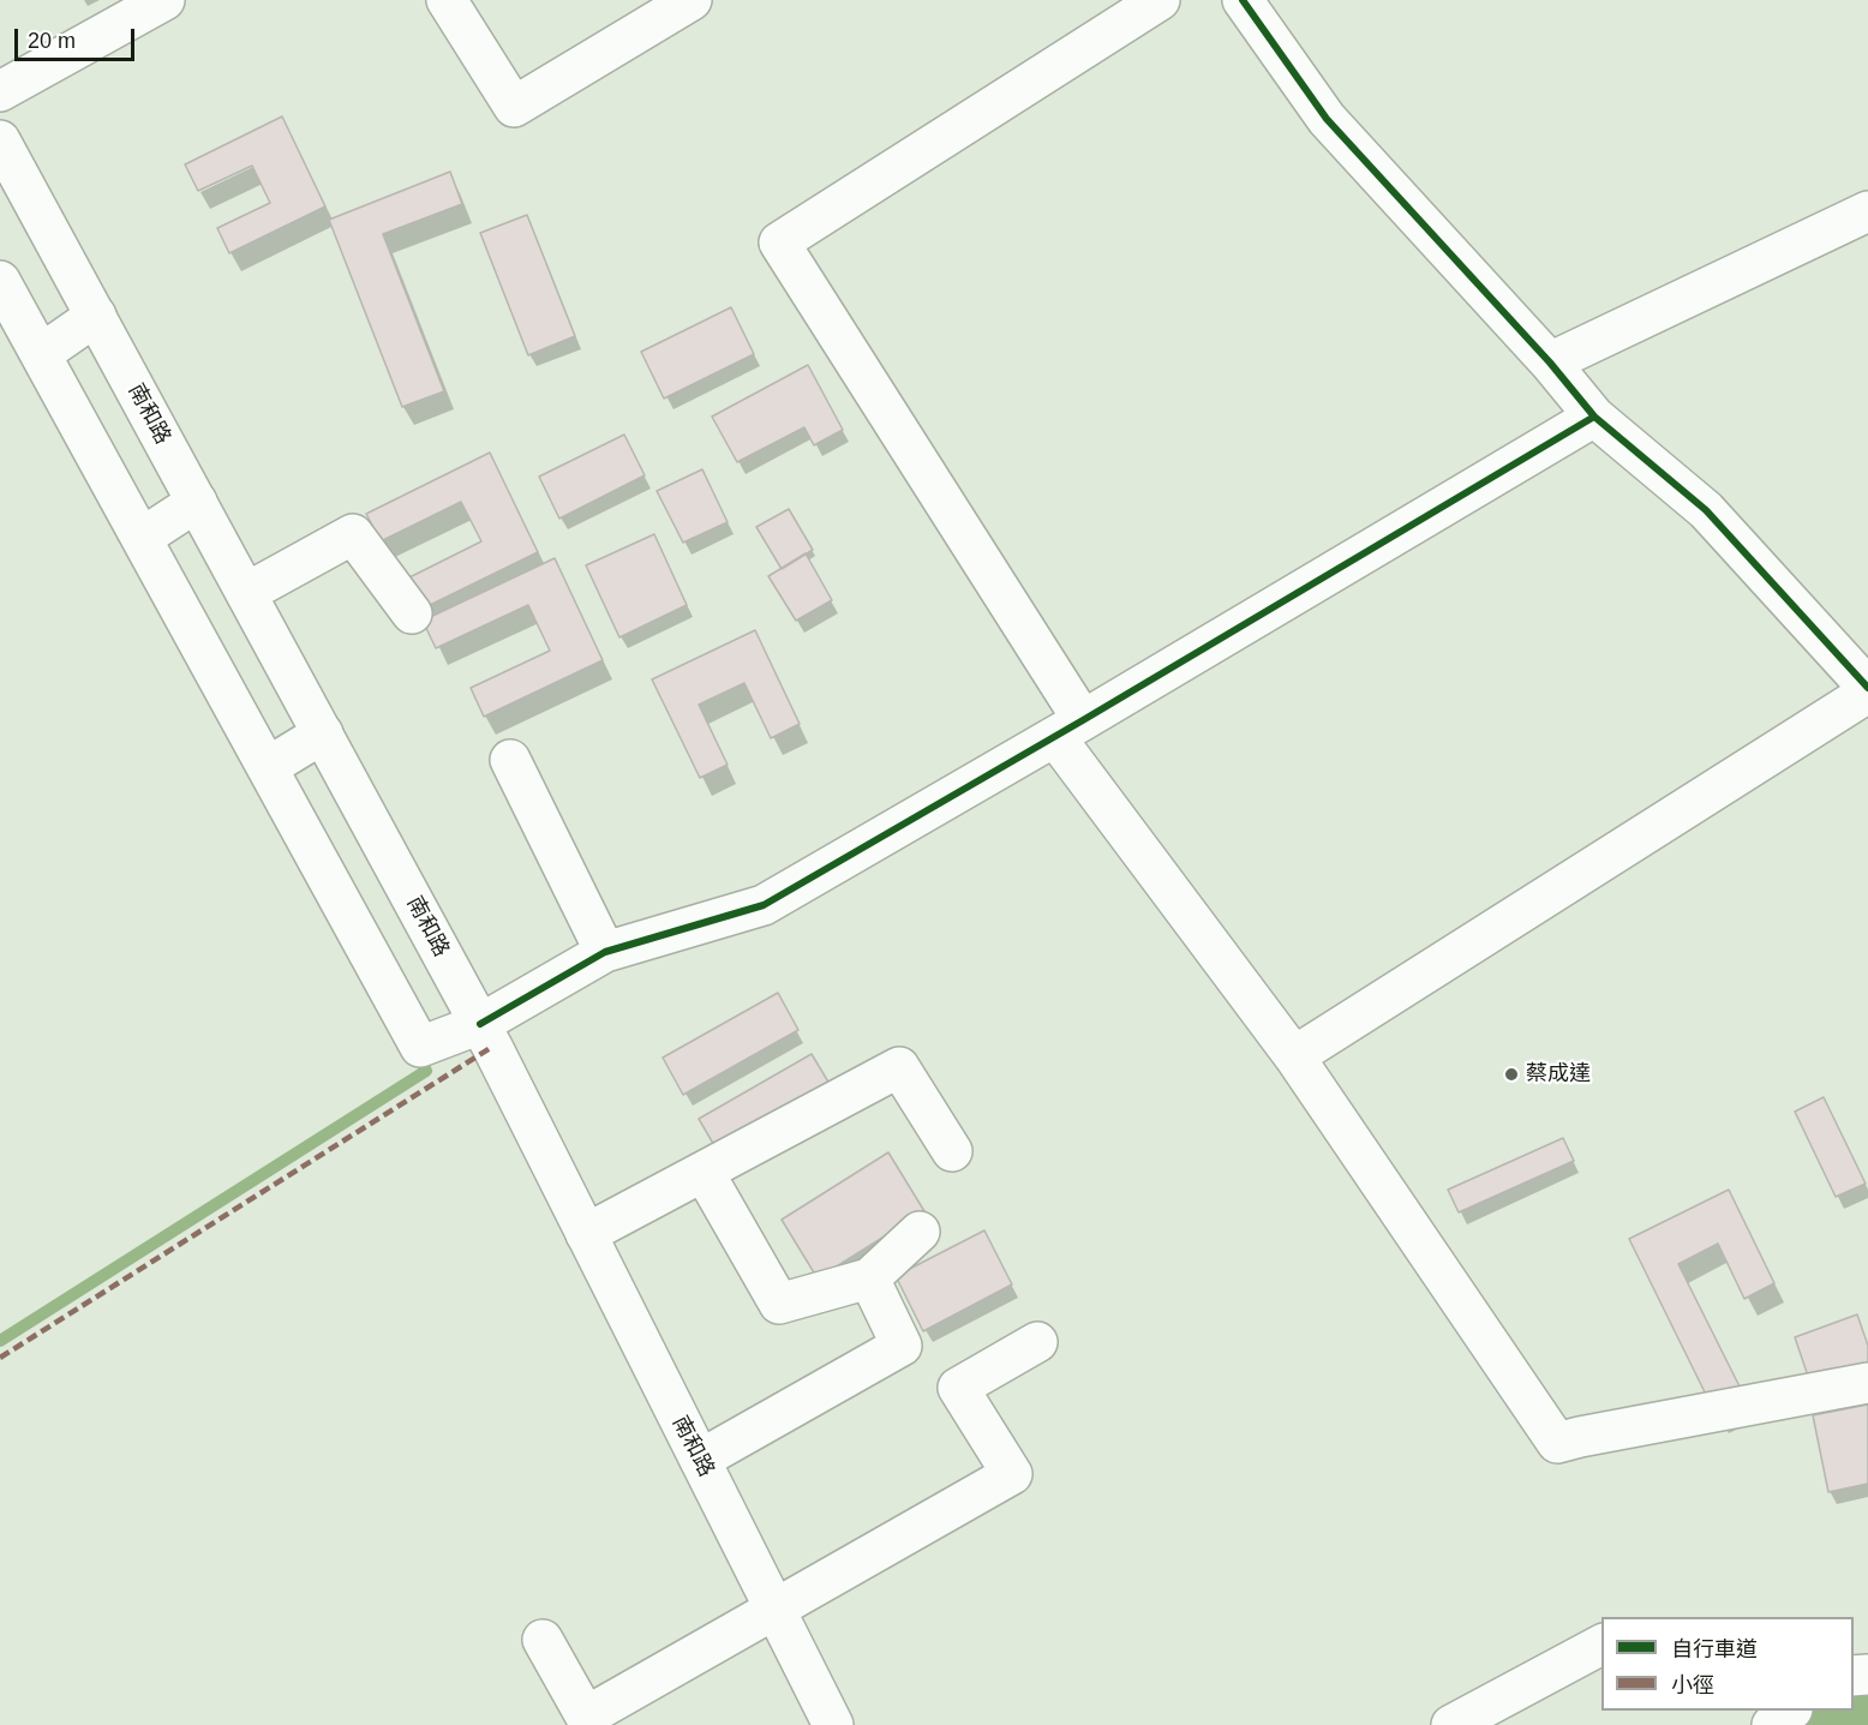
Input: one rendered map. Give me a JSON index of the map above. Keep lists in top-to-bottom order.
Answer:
{
  "streets": {
    "street": ["南和路"]
  },
  "places": ["蔡成達"],
  "legend": ["自行車道", "小徑"],
  "scale_bar": "20 m"
}
